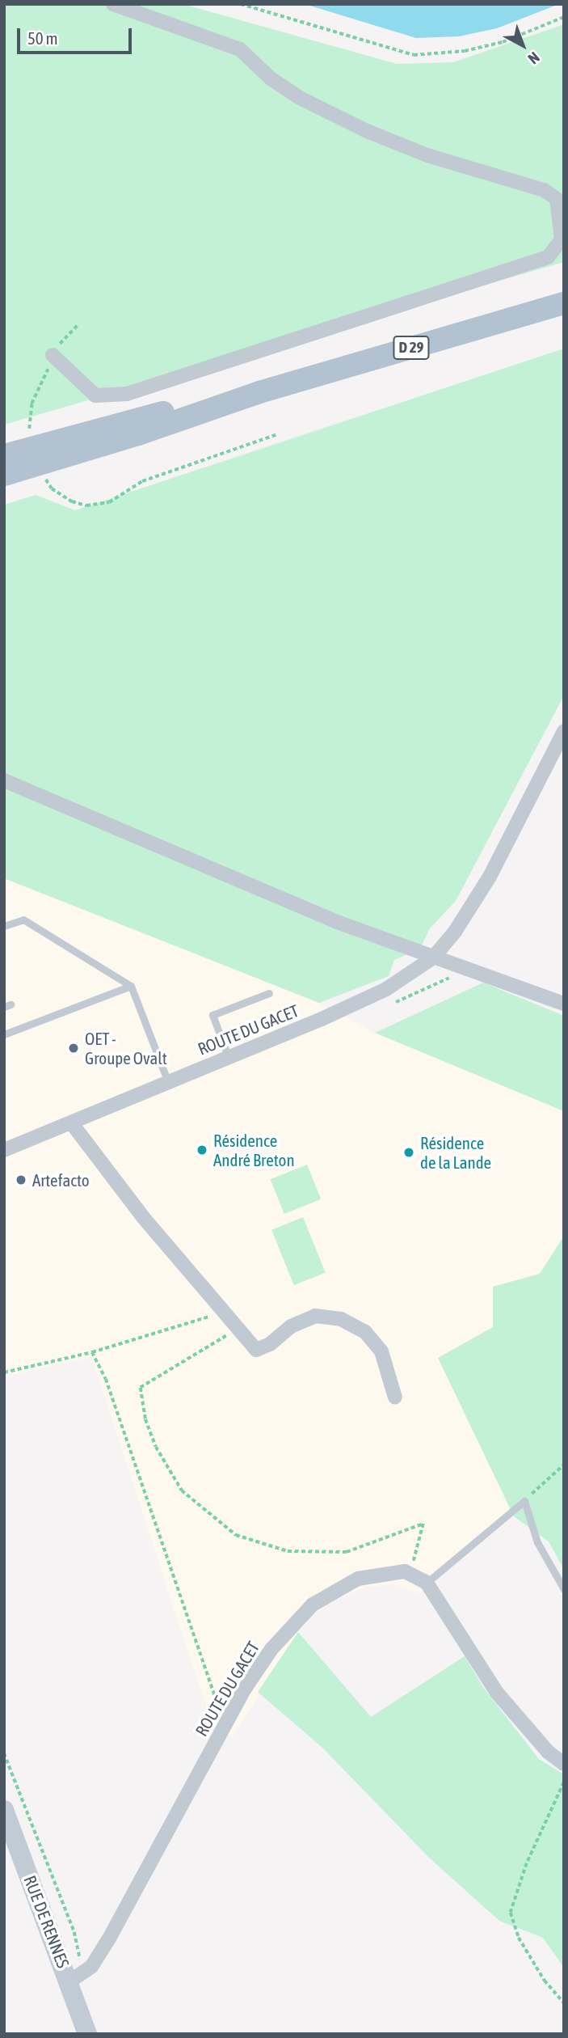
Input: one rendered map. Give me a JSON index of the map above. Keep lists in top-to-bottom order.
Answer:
{
  "streets": {
    "main road": ["D 29", "RUE DE RENNES"],
    "street": ["ROUTE DU GACET"]
  },
  "crossings": [
    ["ROUTE DU GACET", "RUE DE RENNES"]
  ],
  "places": [
    "OET - Groupe Ovalt",
    "Résidence André Breton",
    "Résidence de la Lande",
    "Artefacto"
  ],
  "scale_bar": "50 m",
  "north": "bottom right"
}
